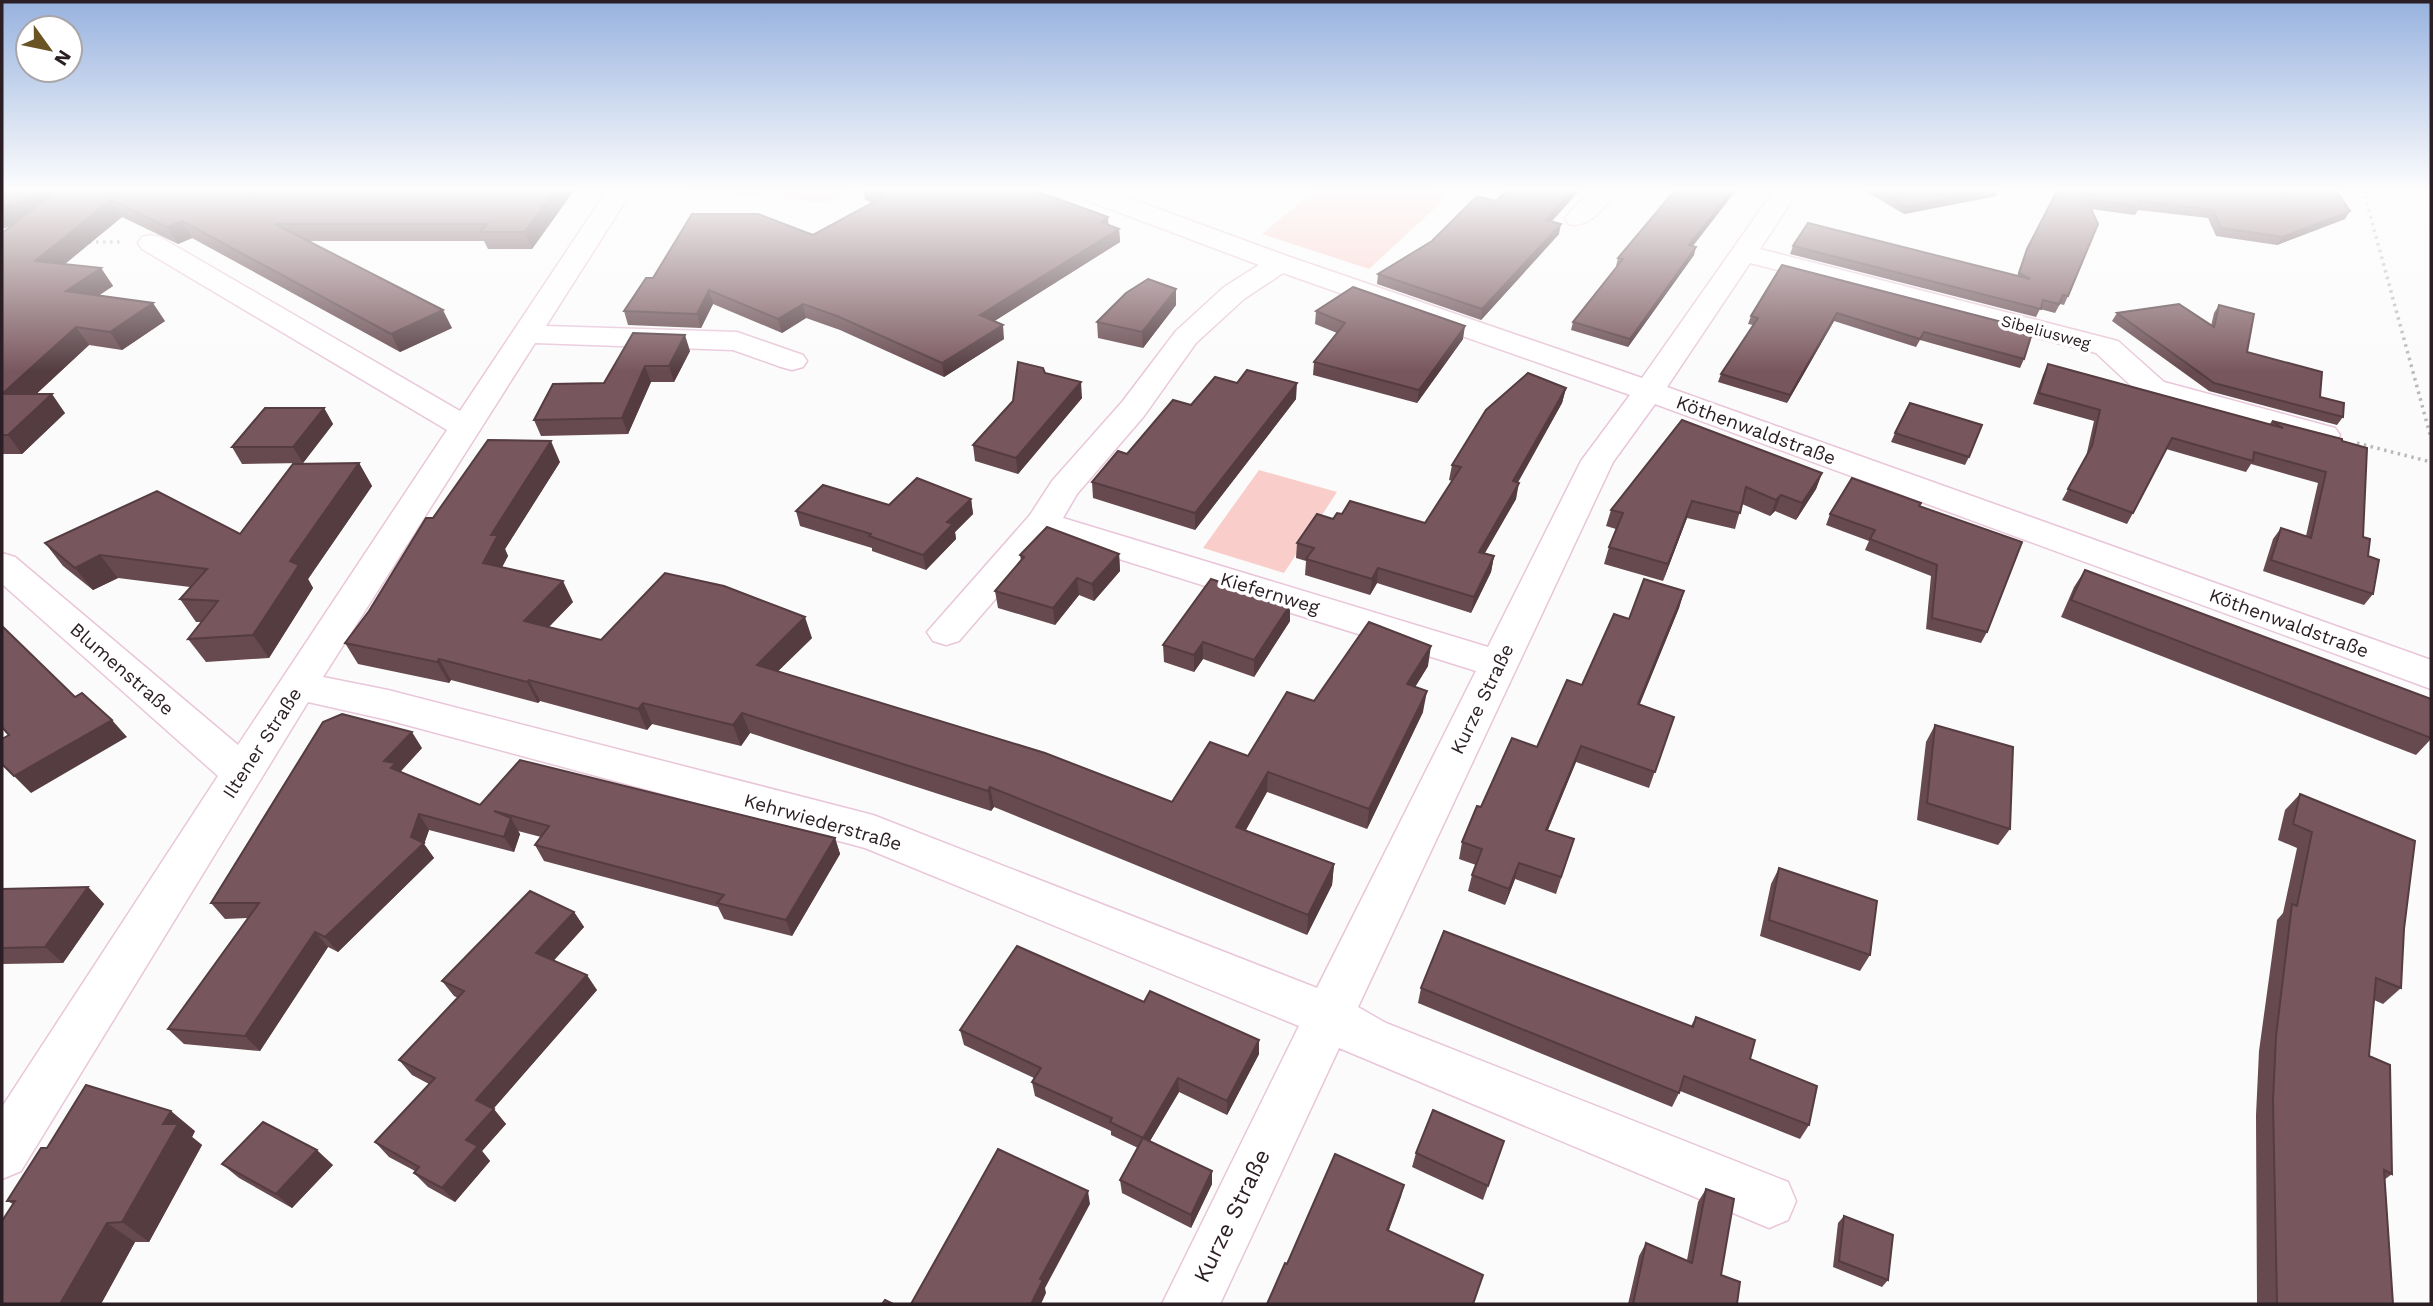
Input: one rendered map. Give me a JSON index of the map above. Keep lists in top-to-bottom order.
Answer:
{
  "streets": {
    "street": [
      "Sibeliusweg",
      "Köthenwaldstraße",
      "Kiefernweg",
      "Blumenstraße",
      "Kurze Straße",
      "Iltener Straße",
      "Kehrwiederstraße"
    ]
  },
  "crossings": [
    ["Sibeliusweg", "Kurze Straße"],
    ["Köthenwaldstraße", "Kurze Straße"],
    ["Kiefernweg", "Kurze Straße"],
    ["Blumenstraße", "Iltener Straße"],
    ["Kurze Straße", "Kehrwiederstraße"],
    ["Iltener Straße", "Kehrwiederstraße"]
  ],
  "north": "bottom right"
}
